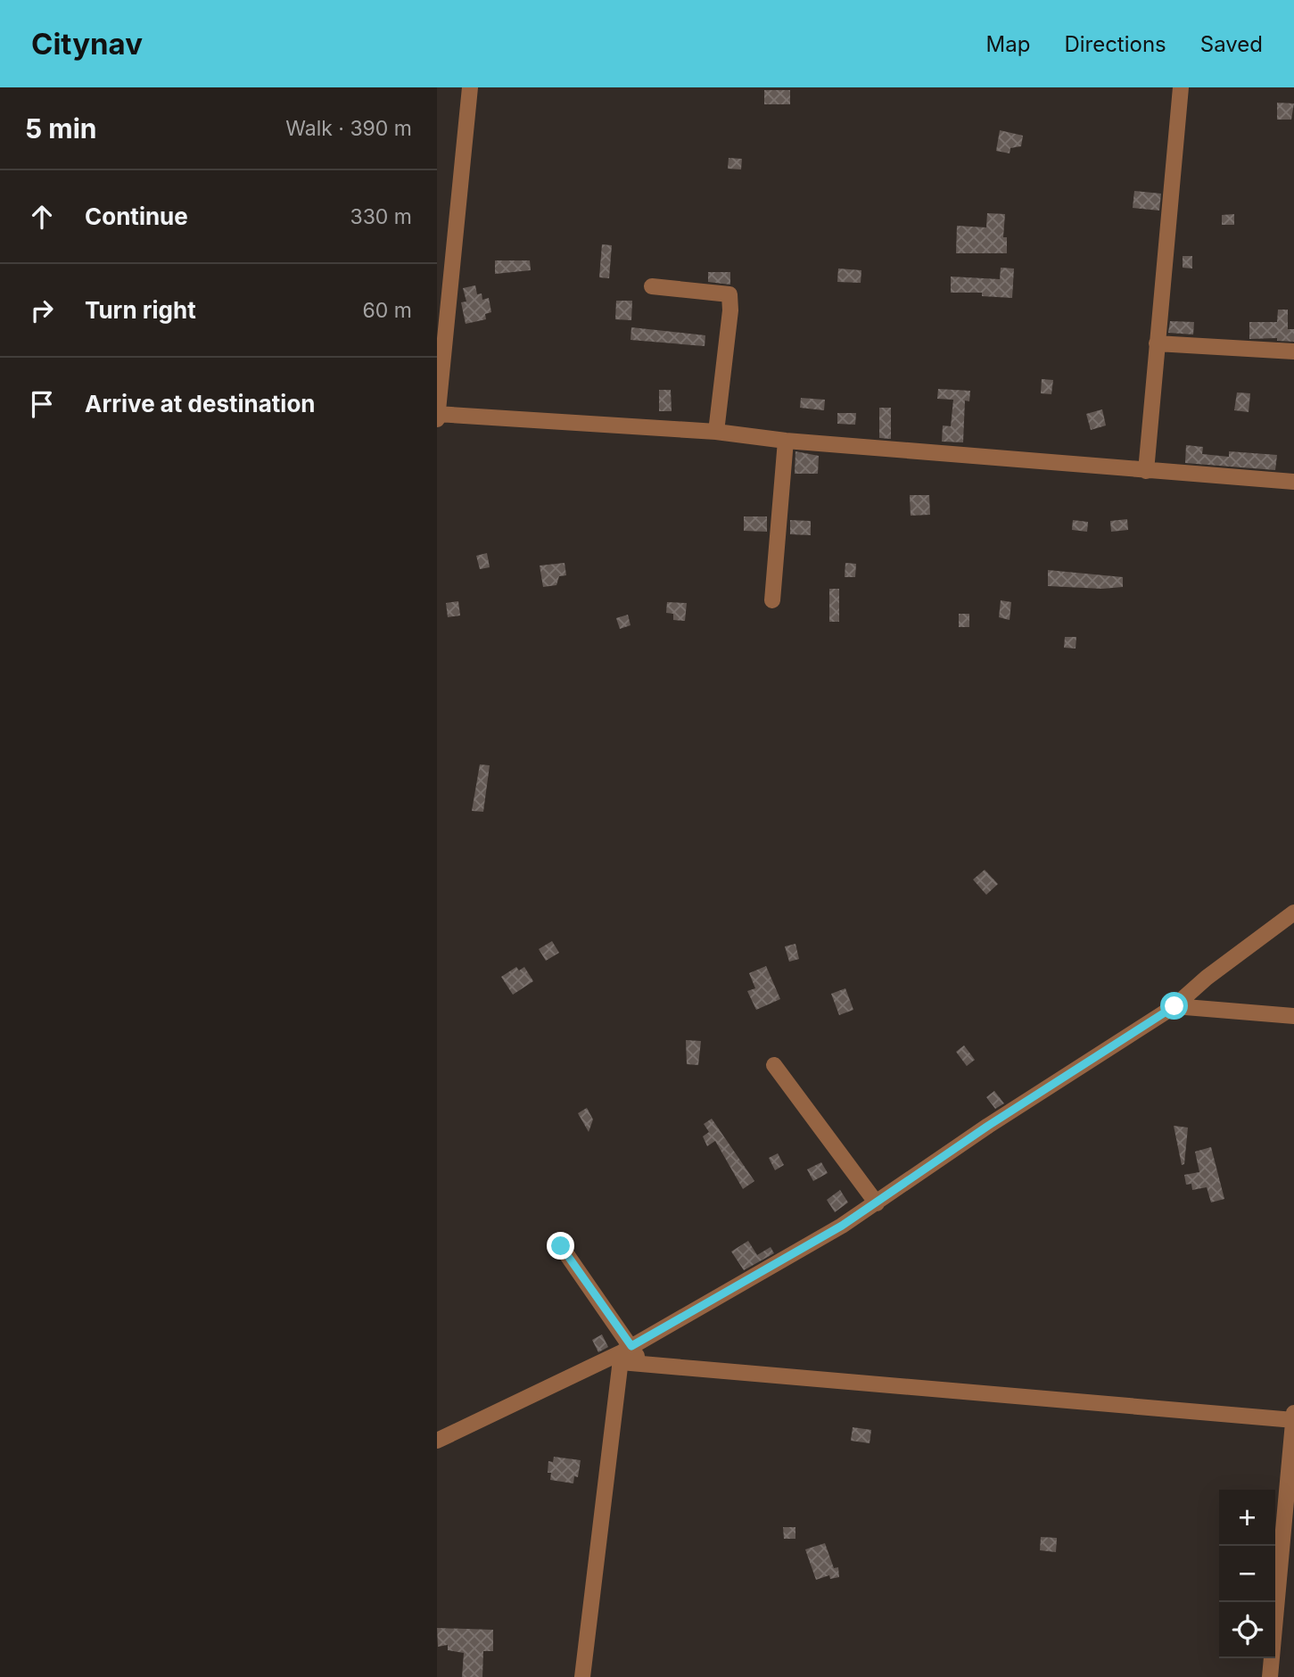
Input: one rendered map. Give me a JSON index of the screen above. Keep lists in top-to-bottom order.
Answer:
{
  "page": {
    "header": "Citynav",
    "nav": ["Map", "Directions", "Saved"],
    "heading": ["5 min", "Walk · 390 m"],
    "list": [
      ["Continue", "330 m"],
      ["Turn right", "60 m"],
      "Arrive at destination"
    ],
    "map_buttons": ["+", "−"]
  }
}
